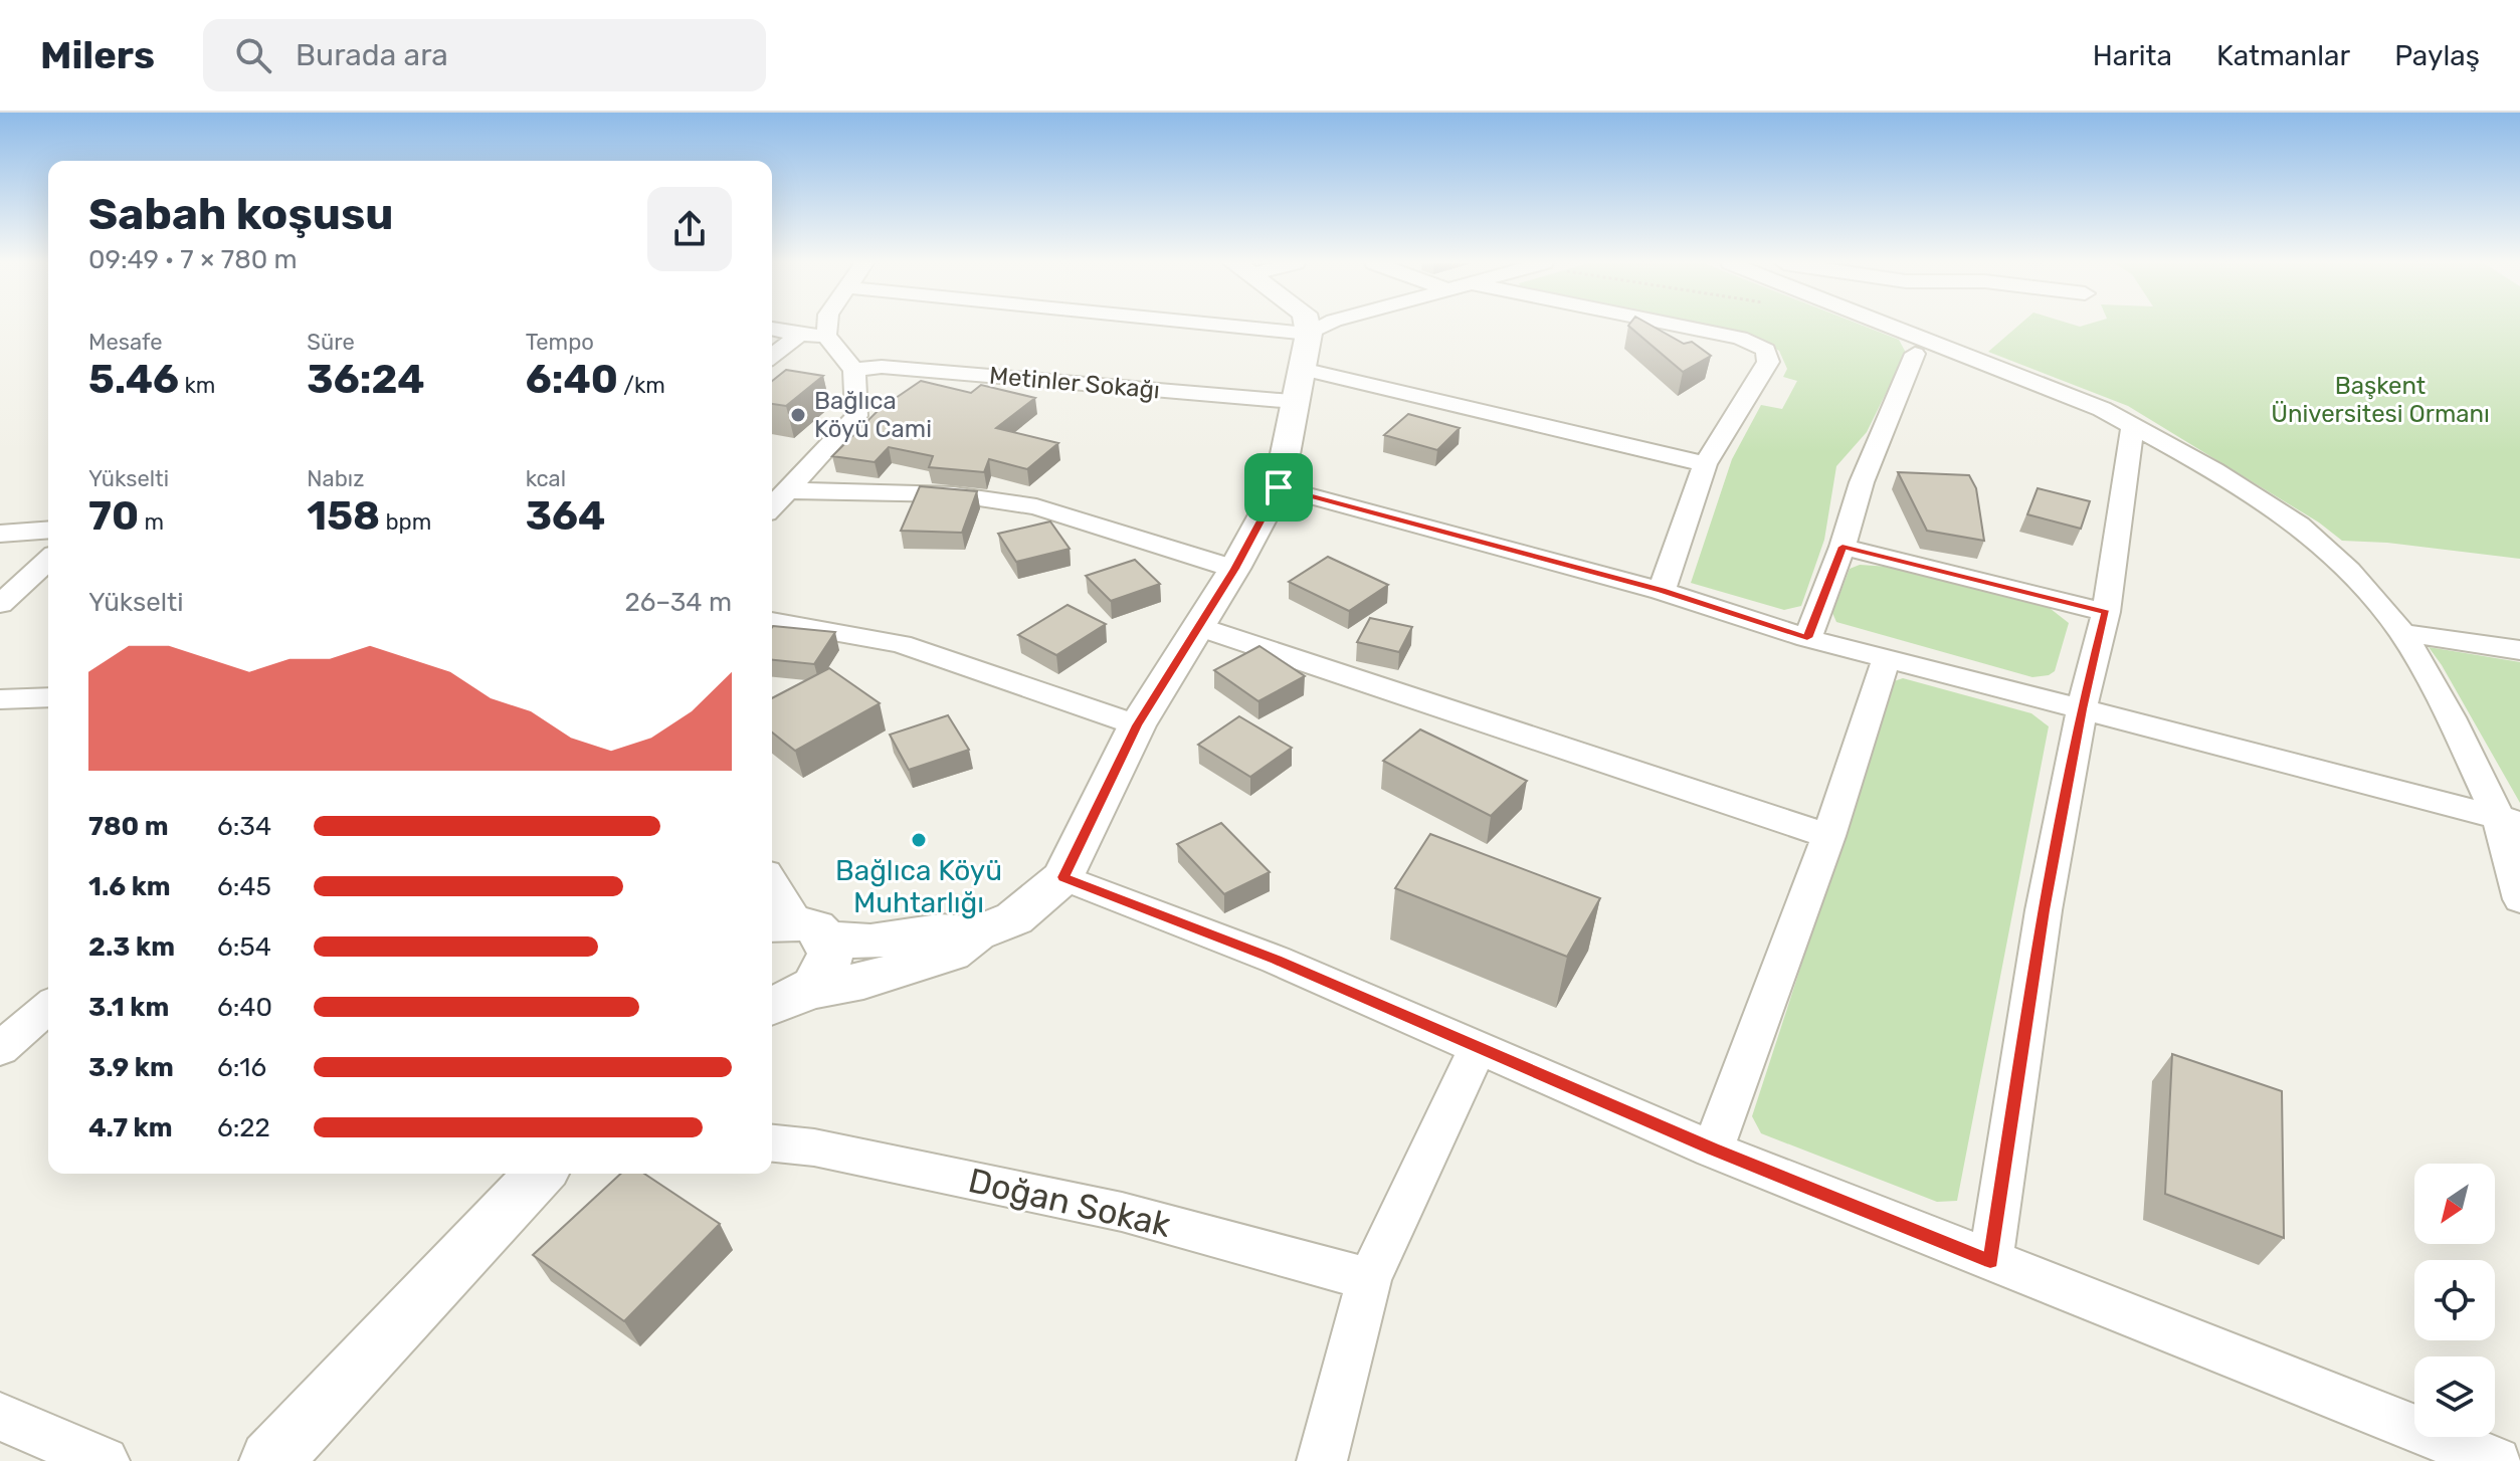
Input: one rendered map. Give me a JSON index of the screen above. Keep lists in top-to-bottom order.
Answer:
{
  "streets": {
    "street": ["Metinler Sokağı", "Doğan Sokak"]
  },
  "parks": ["Başkent Üniversitesi Ormanı"],
  "places": ["Bağlıca Köyü Cami", "Bağlıca Köyü Muhtarlığı"],
  "north": "bottom left",
  "page": {
    "header": "Milers",
    "search": "Burada ara",
    "nav": ["Harita", "Katmanlar", "Paylaş"],
    "heading": ["Sabah koşusu", "09:49 · 7 × 780 m"],
    "stats": [
      ["Mesafe", "5.46 km"],
      ["Süre", "36:24"],
      ["Tempo", "6:40 /km"],
      ["Yükselti", "70 m"],
      ["Nabız", "158 bpm"],
      ["kcal", "364"]
    ],
    "chart": ["Yükselti", "26–34 m"],
    "list": [
      {
        "name": "780 m",
        "note": "6:34"
      },
      {
        "name": "1.6 km",
        "note": "6:45"
      },
      {
        "name": "2.3 km",
        "note": "6:54"
      },
      {
        "name": "3.1 km",
        "note": "6:40"
      },
      {
        "name": "3.9 km",
        "note": "6:16"
      },
      {
        "name": "4.7 km",
        "note": "6:22"
      }
    ]
  }
}
